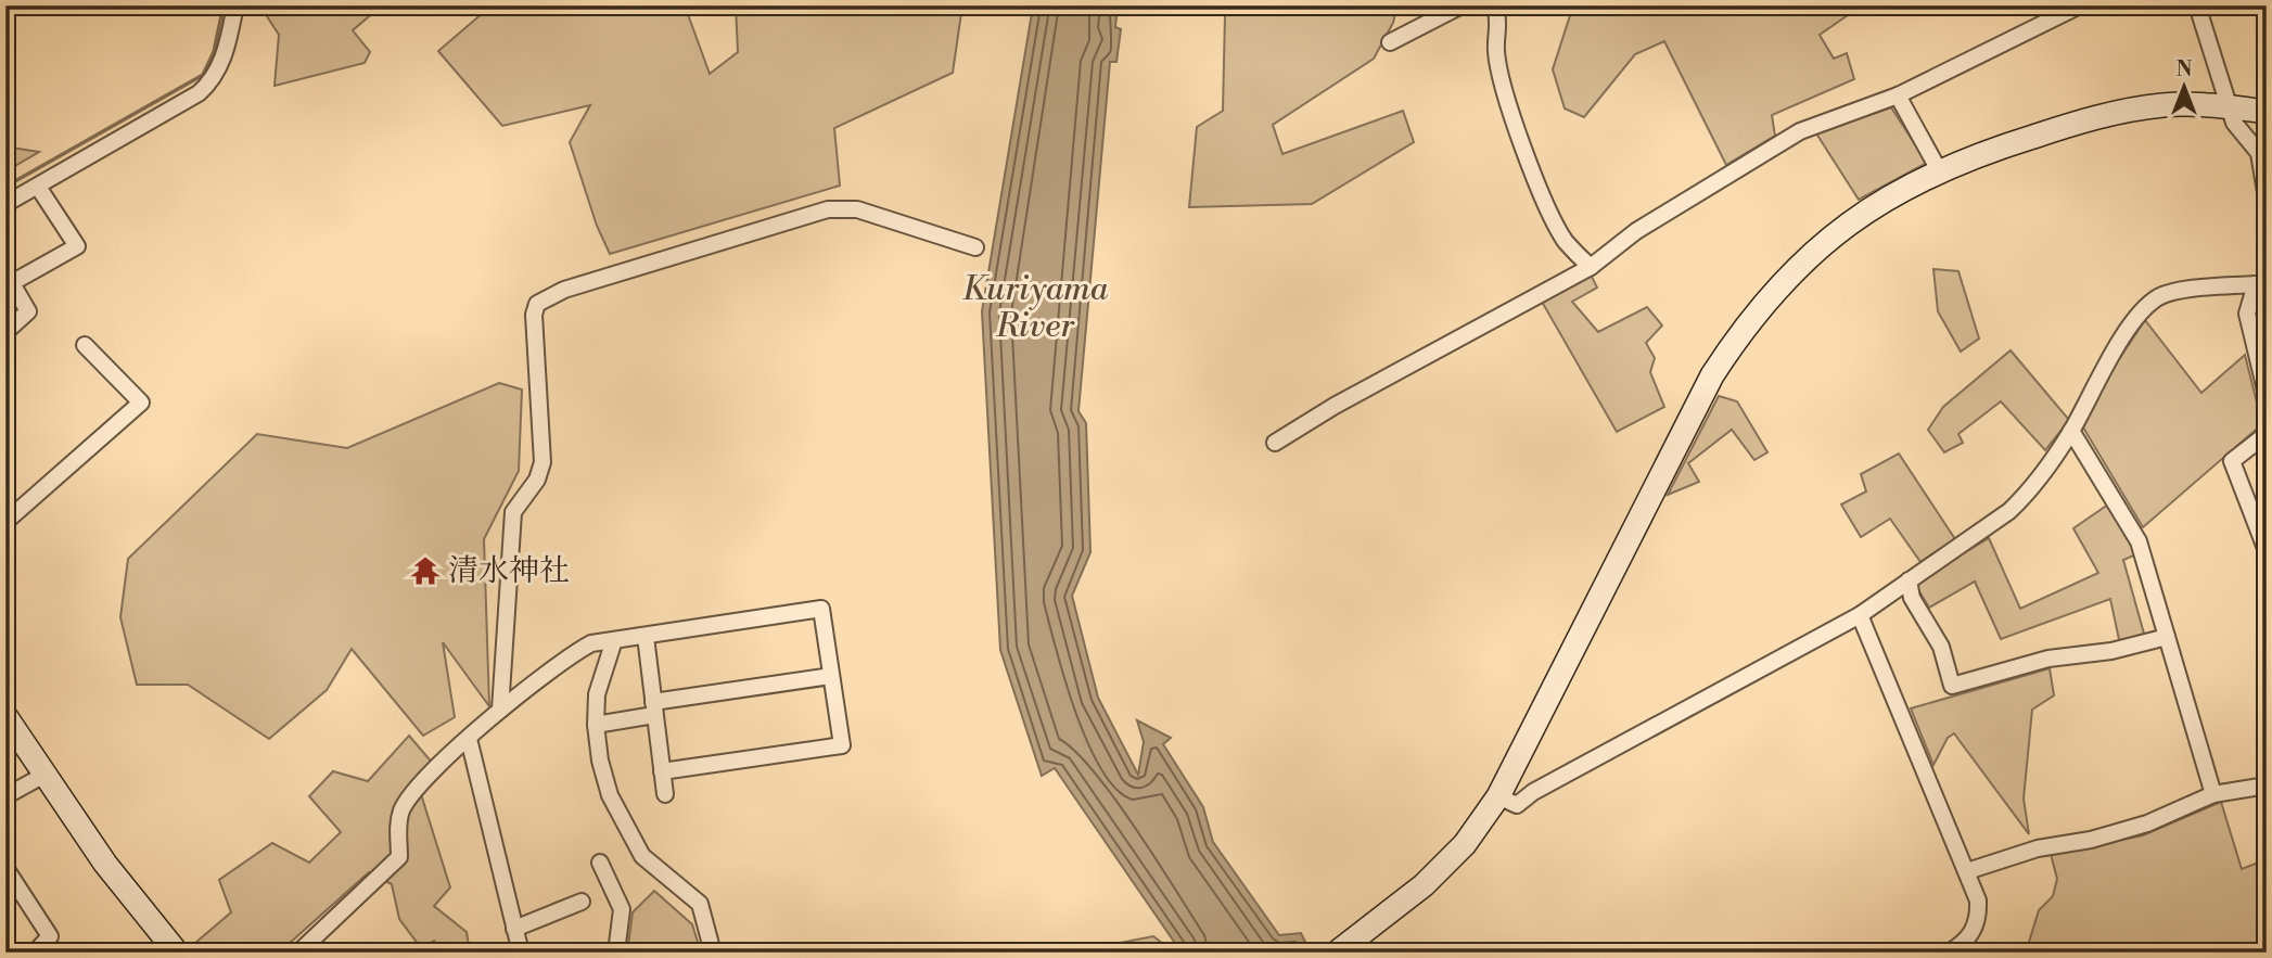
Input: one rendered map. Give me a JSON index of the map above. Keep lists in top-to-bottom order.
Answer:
{
  "water": ["Kuriyama River"],
  "places": {
    "temple": ["清水神社"]
  },
  "north": "top"
}
